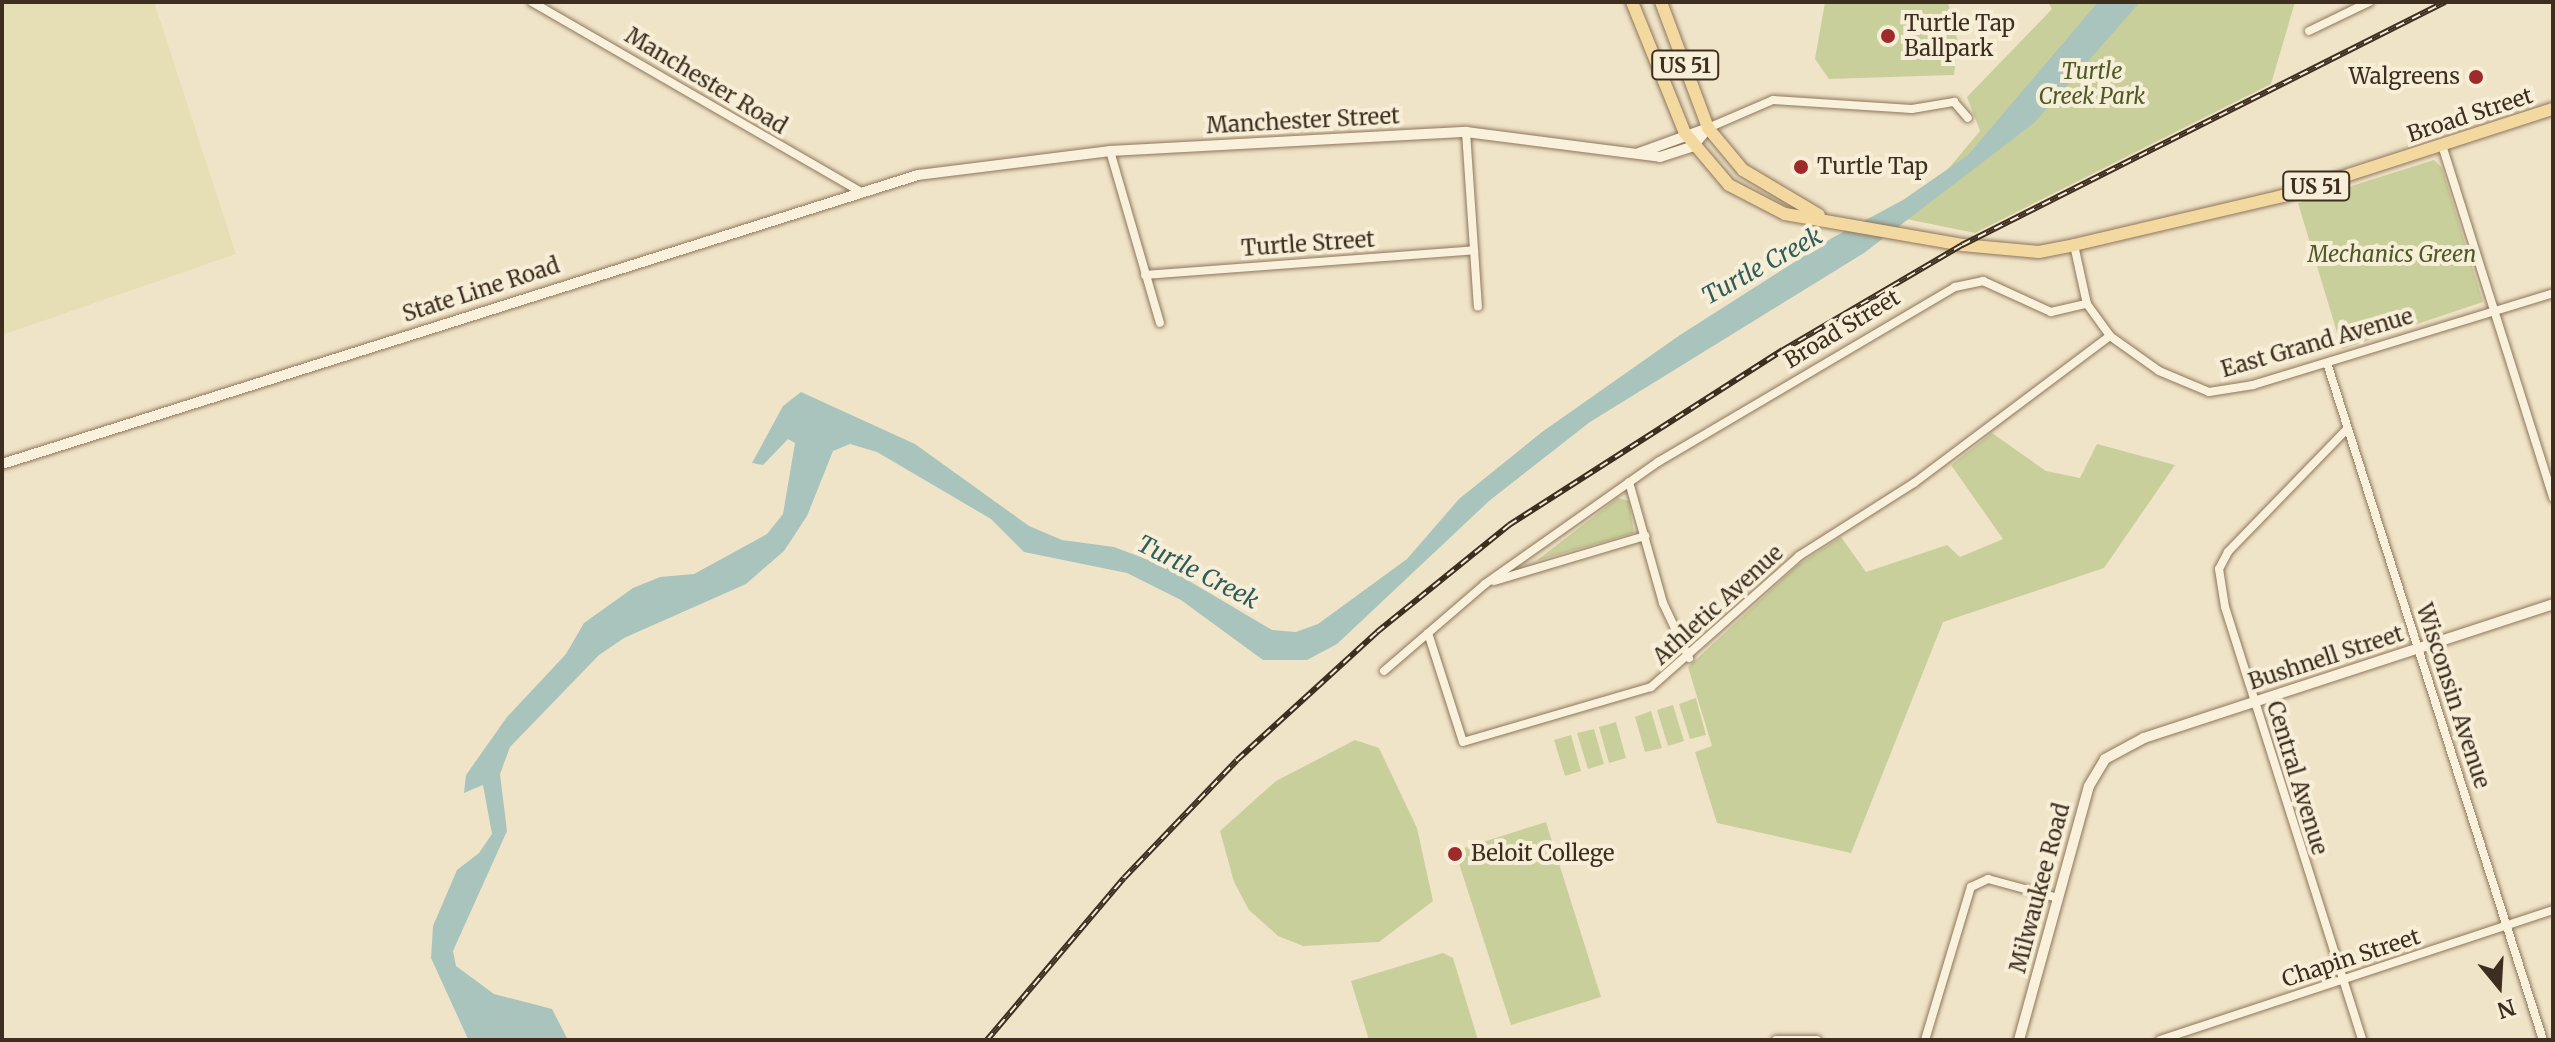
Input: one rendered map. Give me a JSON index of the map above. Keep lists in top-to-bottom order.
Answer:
{
  "streets": {
    "main road": ["US 51", "Broad Street"],
    "street": [
      "Manchester Road",
      "Manchester Street",
      "Turtle Street",
      "State Line Road",
      "East Grand Avenue",
      "Athletic Avenue",
      "Bushnell Street",
      "Wisconsin Avenue",
      "Central Avenue",
      "Milwaukee Road",
      "Chapin Street"
    ]
  },
  "crossings": [
    ["US 51", "Broad Street"],
    ["US 51", "Manchester Street"],
    ["US 51", "East Grand Avenue"],
    ["Manchester Road", "State Line Road"],
    ["Broad Street", "East Grand Avenue"],
    ["Broad Street", "Athletic Avenue"],
    ["Manchester Street", "State Line Road"],
    ["East Grand Avenue", "Athletic Avenue"],
    ["East Grand Avenue", "Wisconsin Avenue"],
    ["Bushnell Street", "Wisconsin Avenue"],
    ["Bushnell Street", "Central Avenue"],
    ["Bushnell Street", "Milwaukee Road"],
    ["Wisconsin Avenue", "Central Avenue"],
    ["Wisconsin Avenue", "Chapin Street"],
    ["Central Avenue", "Chapin Street"]
  ],
  "water": ["Turtle Creek"],
  "parks": ["Turtle Creek Park", "Mechanics Green"],
  "places": [
    "Turtle Tap Ballpark",
    "Walgreens",
    "Turtle Tap",
    "Beloit College"
  ],
  "north": "bottom"
}
